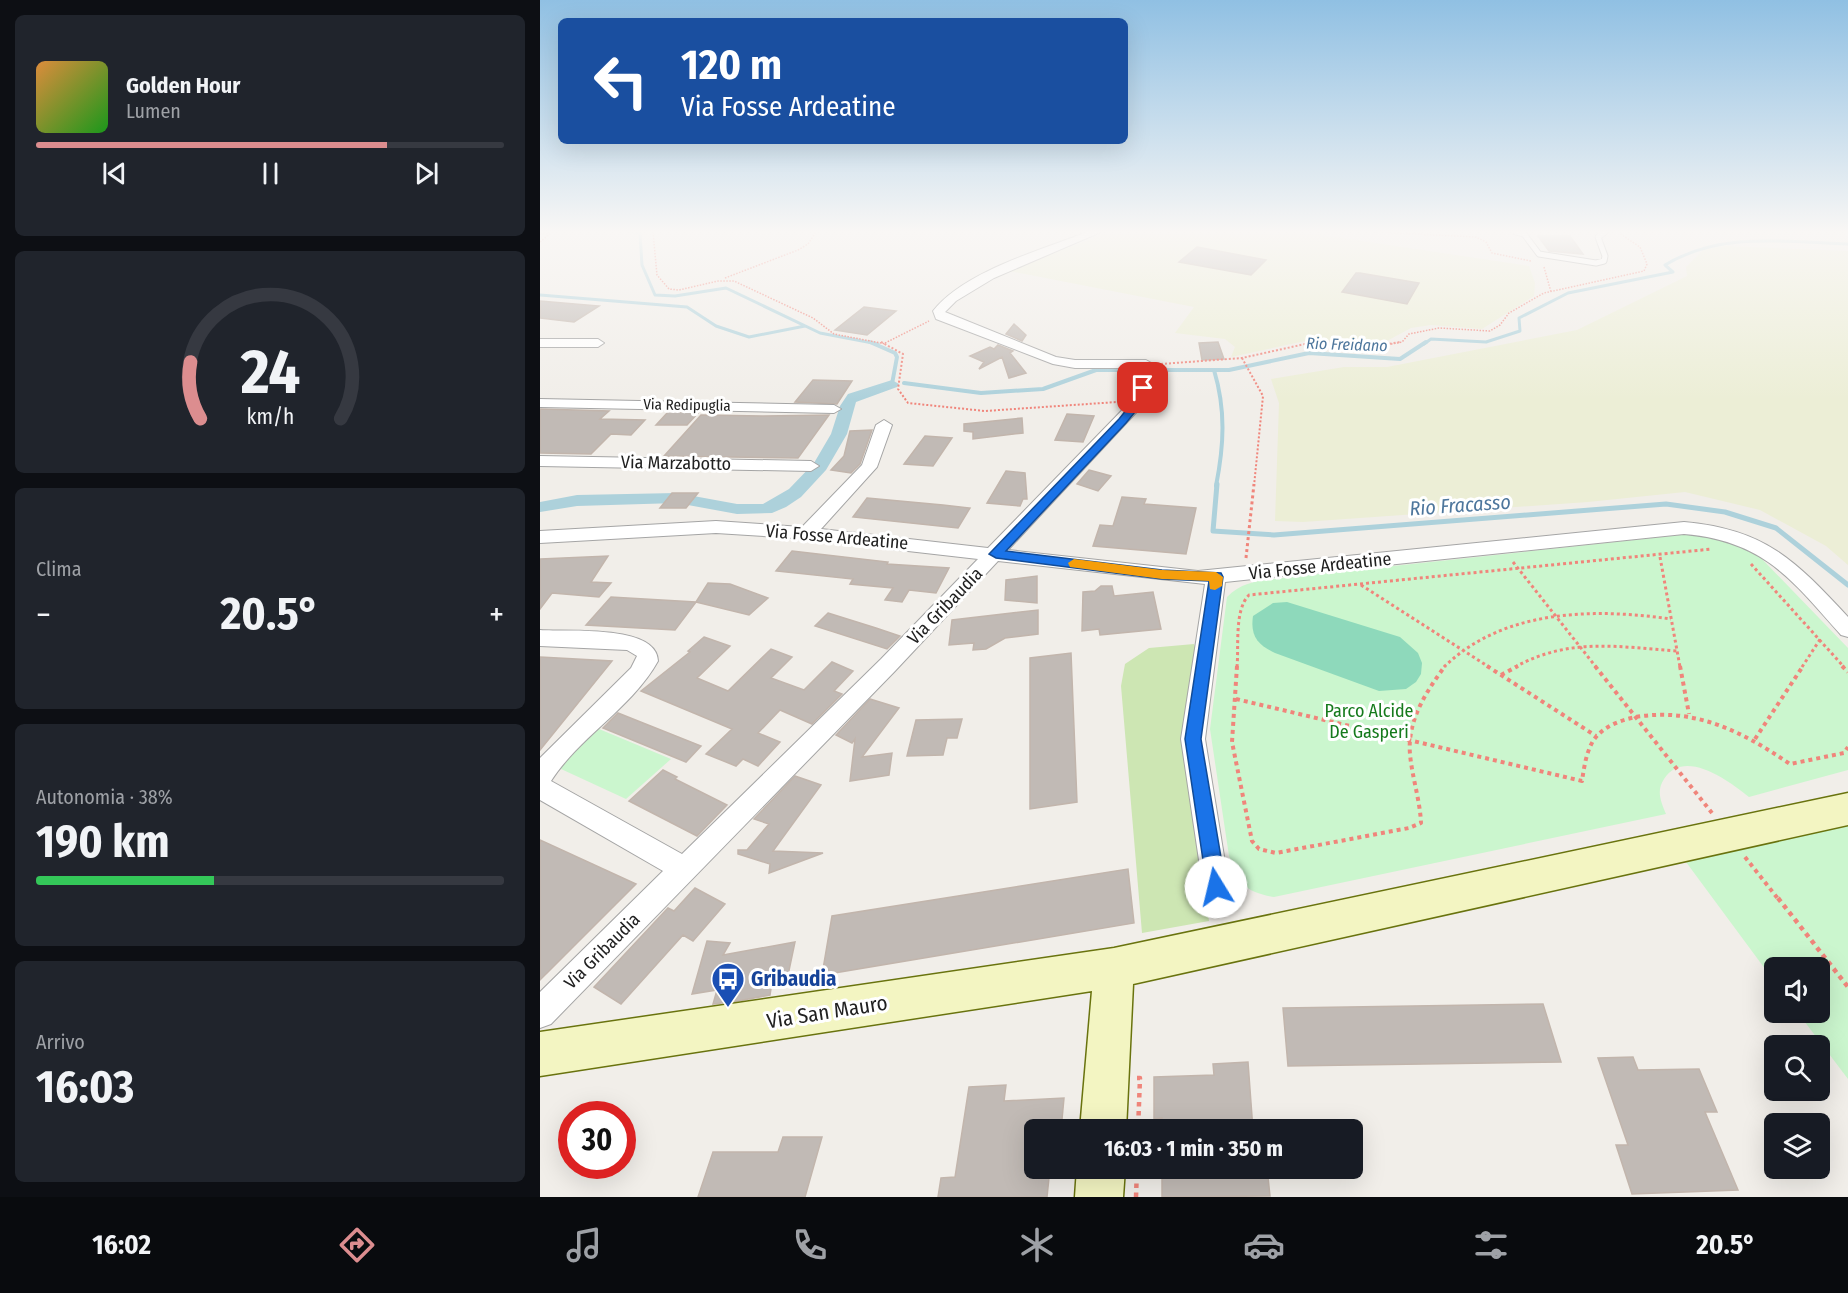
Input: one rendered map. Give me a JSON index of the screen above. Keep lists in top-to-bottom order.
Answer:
{
  "streets": {
    "street": [
      "Via Redipuglia",
      "Via Marzabotto",
      "Via Fosse Ardeatine",
      "Via Gribaudia",
      "Via San Mauro"
    ]
  },
  "crossings": [
    ["Via Fosse Ardeatine", "Via Gribaudia"]
  ],
  "water": ["Rio Freidano", "Rio Fracasso"],
  "parks": ["Parco Alcide De Gasperi"],
  "places": {
    "bus stop": ["Gribaudia"]
  },
  "page": {
    "turn": ["120 m", "Via Fosse Ardeatine"],
    "song": ["Golden Hour", "Lumen"],
    "tile": [
      "Clima",
      ["Autonomia · 38%", "190 km"],
      ["Arrivo", "16:03"]
    ],
    "heat": ["−", "20.5°", "+"],
    "limit": "30",
    "trip": "16:03 · 1 min · 350 m",
    "tabs": ["16:02", "20.5°"],
    "gauge": ["24", "km/h"]
  }
}
